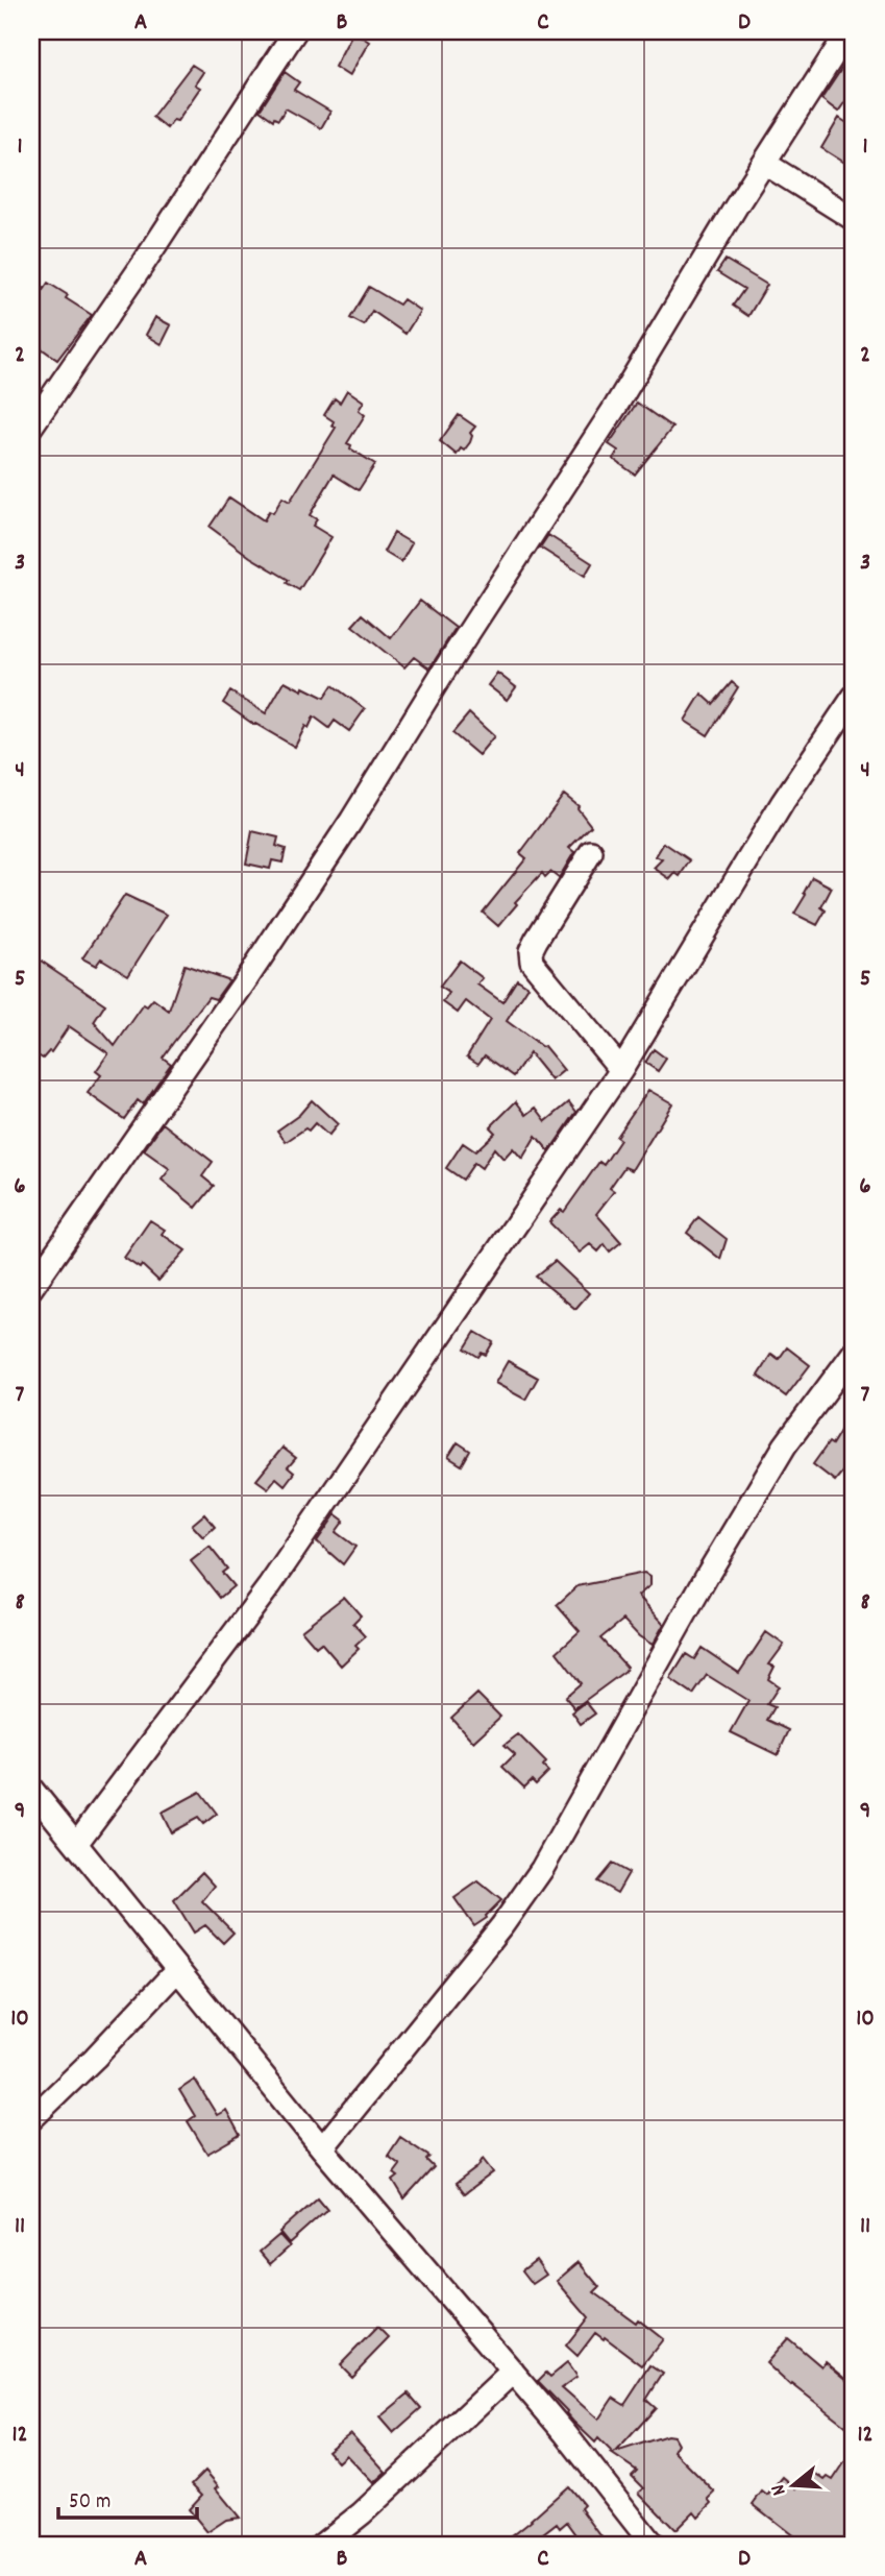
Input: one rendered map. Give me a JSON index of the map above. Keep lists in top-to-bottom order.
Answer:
{
  "scale_bar": "50 m",
  "north": "left",
  "grid": {
    "columns": [
      "A",
      "B",
      "C",
      "D"
    ],
    "rows": [
      "1",
      "2",
      "3",
      "4",
      "5",
      "6",
      "7",
      "8",
      "9",
      "10",
      "11",
      "12"
    ]
  }
}
